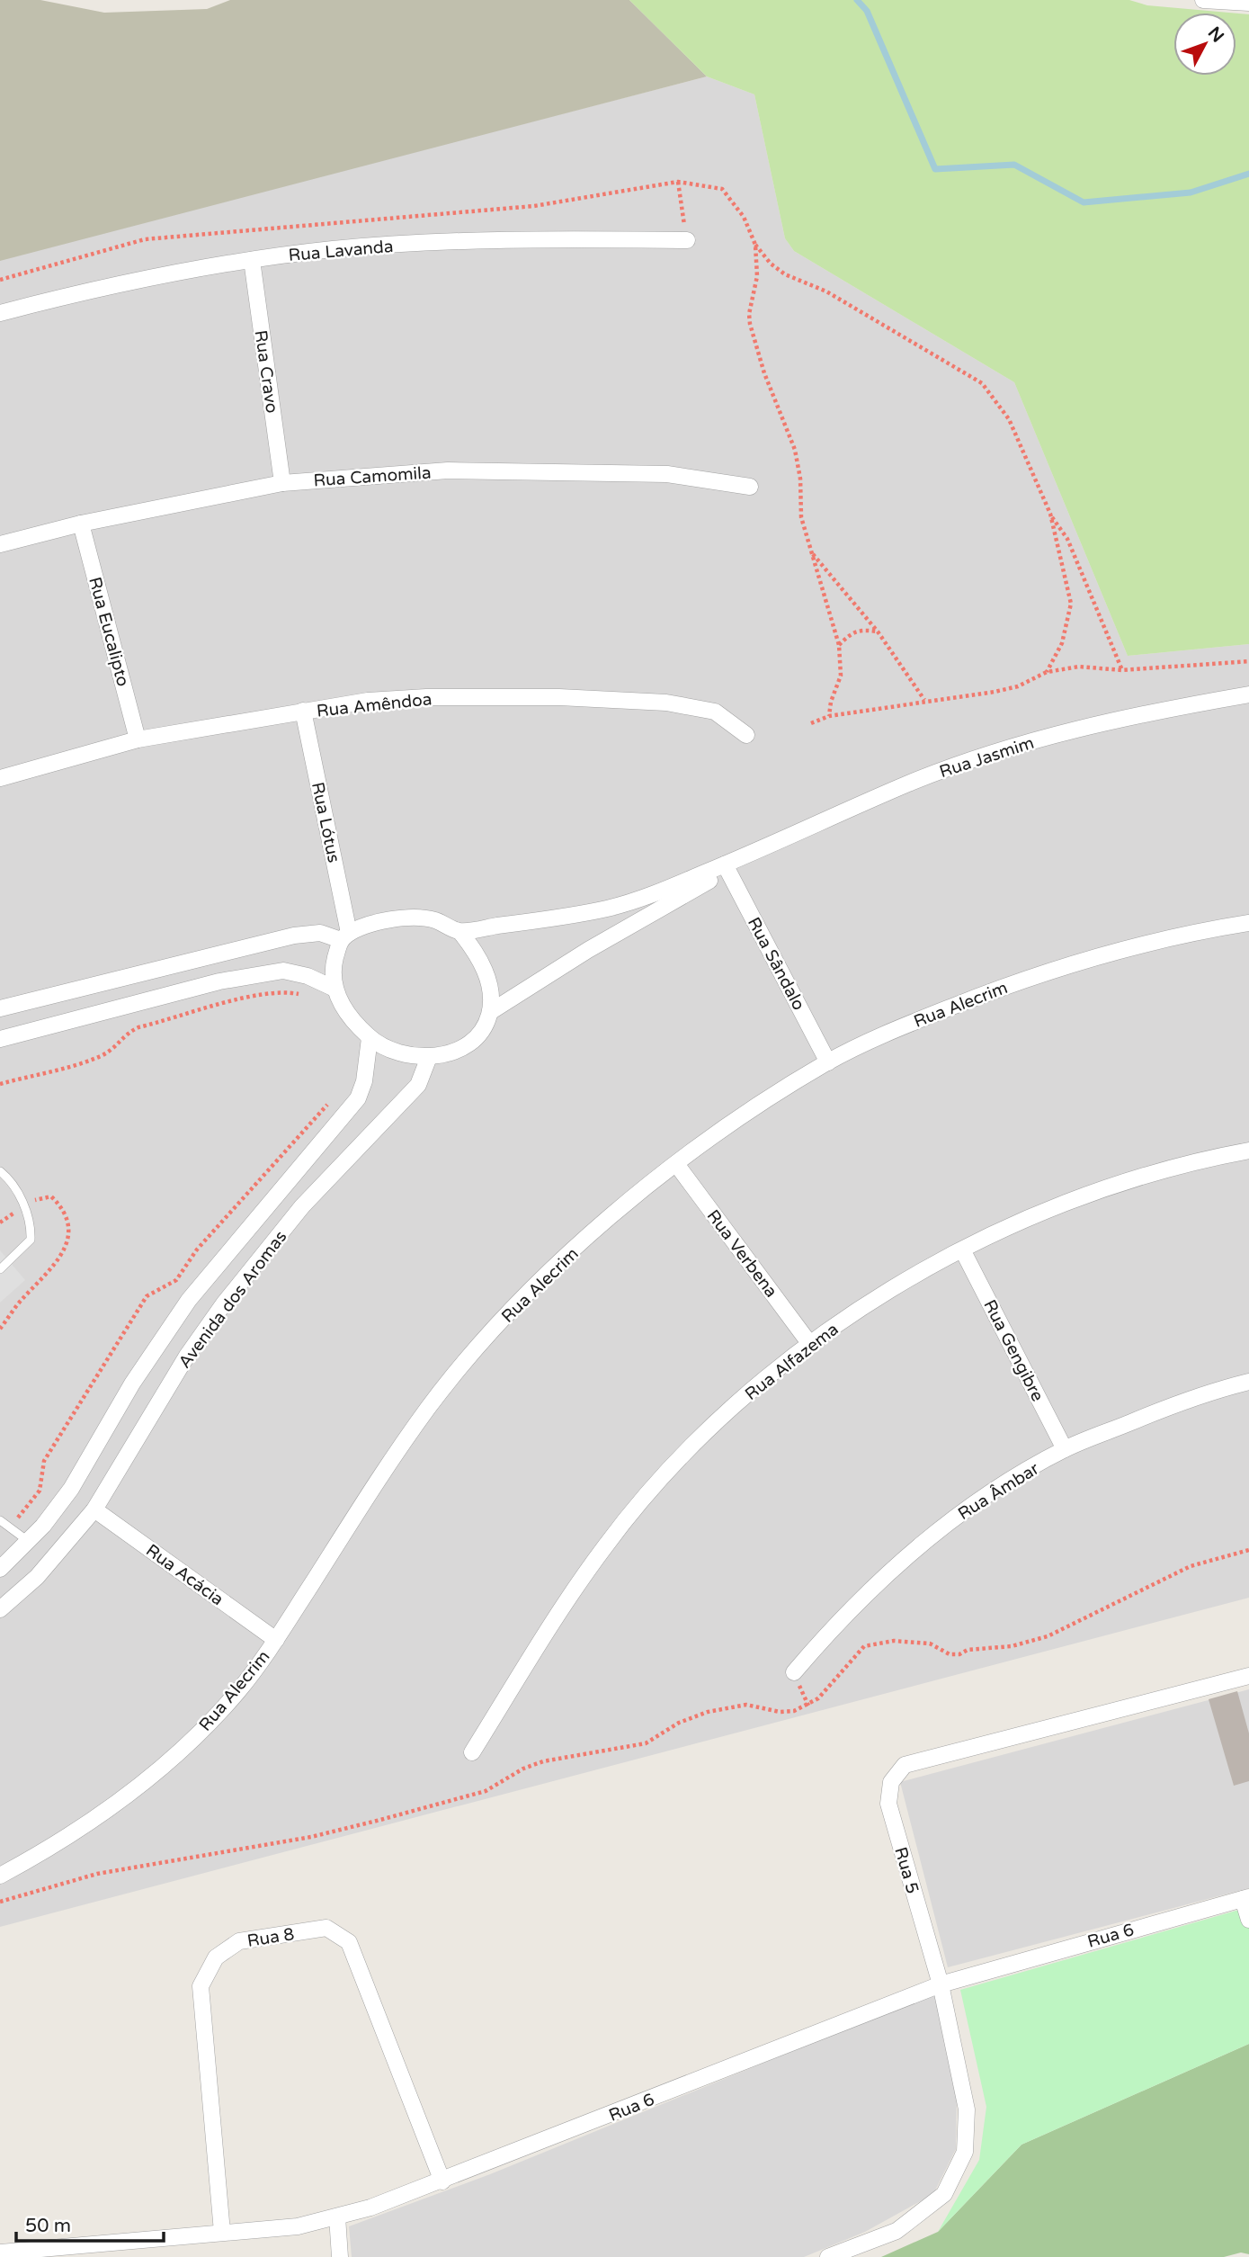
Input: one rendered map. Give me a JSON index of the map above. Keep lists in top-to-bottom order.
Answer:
{
  "streets": {
    "street": [
      "Rua Lavanda",
      "Rua Cravo",
      "Rua Camomila",
      "Rua Eucalipto",
      "Rua Amêndoa",
      "Rua Jasmim",
      "Rua Lótus",
      "Rua Sândalo",
      "Rua Alecrim",
      "Rua Verbena",
      "Avenida dos Aromas",
      "Rua Gengibre",
      "Rua Alfazema",
      "Rua Âmbar",
      "Rua Acácia",
      "Rua 5",
      "Rua 6",
      "Rua 8"
    ]
  },
  "crossings": [
    ["Rua Lavanda", "Rua Cravo"],
    ["Rua Cravo", "Rua Camomila"],
    ["Rua Camomila", "Rua Eucalipto"],
    ["Rua Eucalipto", "Rua Amêndoa"],
    ["Rua Amêndoa", "Rua Lótus"],
    ["Rua Jasmim", "Rua Sândalo"],
    ["Rua Lótus", "Avenida dos Aromas"],
    ["Rua Sândalo", "Rua Alecrim"],
    ["Rua Alecrim", "Rua Verbena"],
    ["Rua Alecrim", "Rua Acácia"],
    ["Rua Verbena", "Rua Alfazema"],
    ["Avenida dos Aromas", "Rua Acácia"],
    ["Rua Gengibre", "Rua Alfazema"],
    ["Rua Gengibre", "Rua Âmbar"],
    ["Rua 5", "Rua 6"],
    ["Rua 6", "Rua 8"]
  ],
  "scale_bar": "50 m",
  "north": "top right"
}
